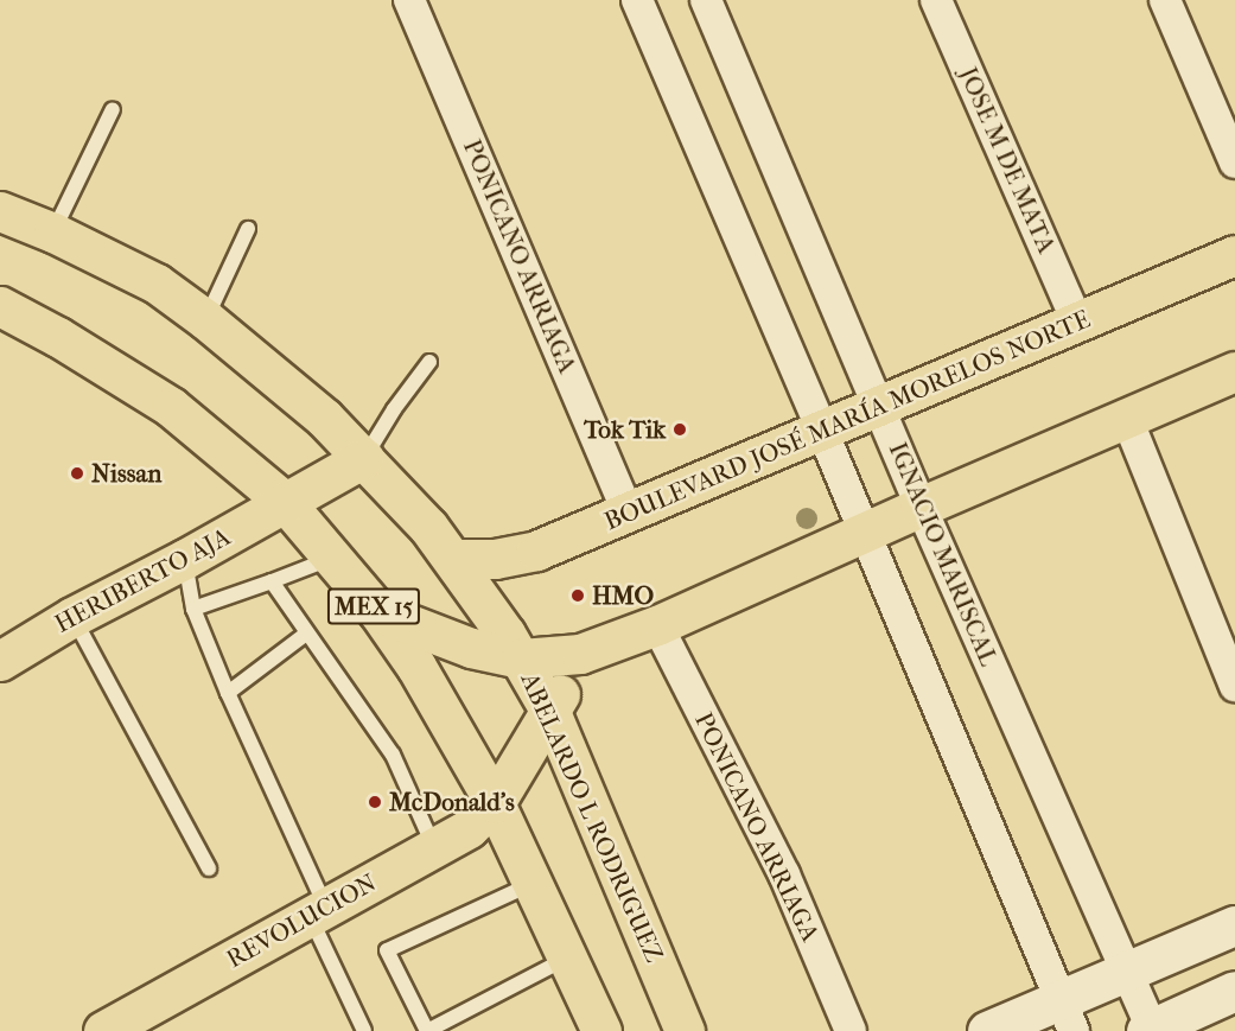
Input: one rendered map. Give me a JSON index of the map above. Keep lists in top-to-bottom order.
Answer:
{
  "streets": {
    "main road": [
      "BOULEVARD JOSÉ MARÍA MORELOS NORTE",
      "HERIBERTO AJA",
      "MEX 15",
      "ABELARDO L RODRIGUEZ",
      "REVOLUCION"
    ],
    "street": ["JOSE M DE MATA", "PONICANO ARRIAGA", "IGNACIO MARISCAL"]
  },
  "crossings": [
    ["JOSE M DE MATA", "BOULEVARD JOSÉ MARÍA MORELOS NORTE"],
    ["PONICANO ARRIAGA", "BOULEVARD JOSÉ MARÍA MORELOS NORTE"],
    ["BOULEVARD JOSÉ MARÍA MORELOS NORTE", "IGNACIO MARISCAL"],
    ["BOULEVARD JOSÉ MARÍA MORELOS NORTE", "ABELARDO L RODRIGUEZ"],
    ["HERIBERTO AJA", "MEX 15"],
    ["HERIBERTO AJA", "ABELARDO L RODRIGUEZ"],
    ["MEX 15", "REVOLUCION"],
    ["ABELARDO L RODRIGUEZ", "REVOLUCION"]
  ],
  "places": [
    "Tok Tik",
    "Nissan",
    "HMO",
    "McDonald's"
  ]
}
